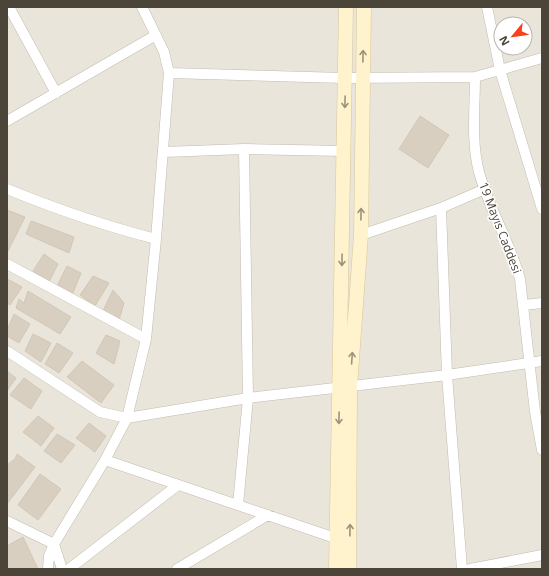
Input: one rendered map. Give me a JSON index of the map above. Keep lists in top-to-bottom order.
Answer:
{
  "streets": {
    "street": ["19 Mayıs Caddesi"]
  },
  "north": "bottom left"
}
